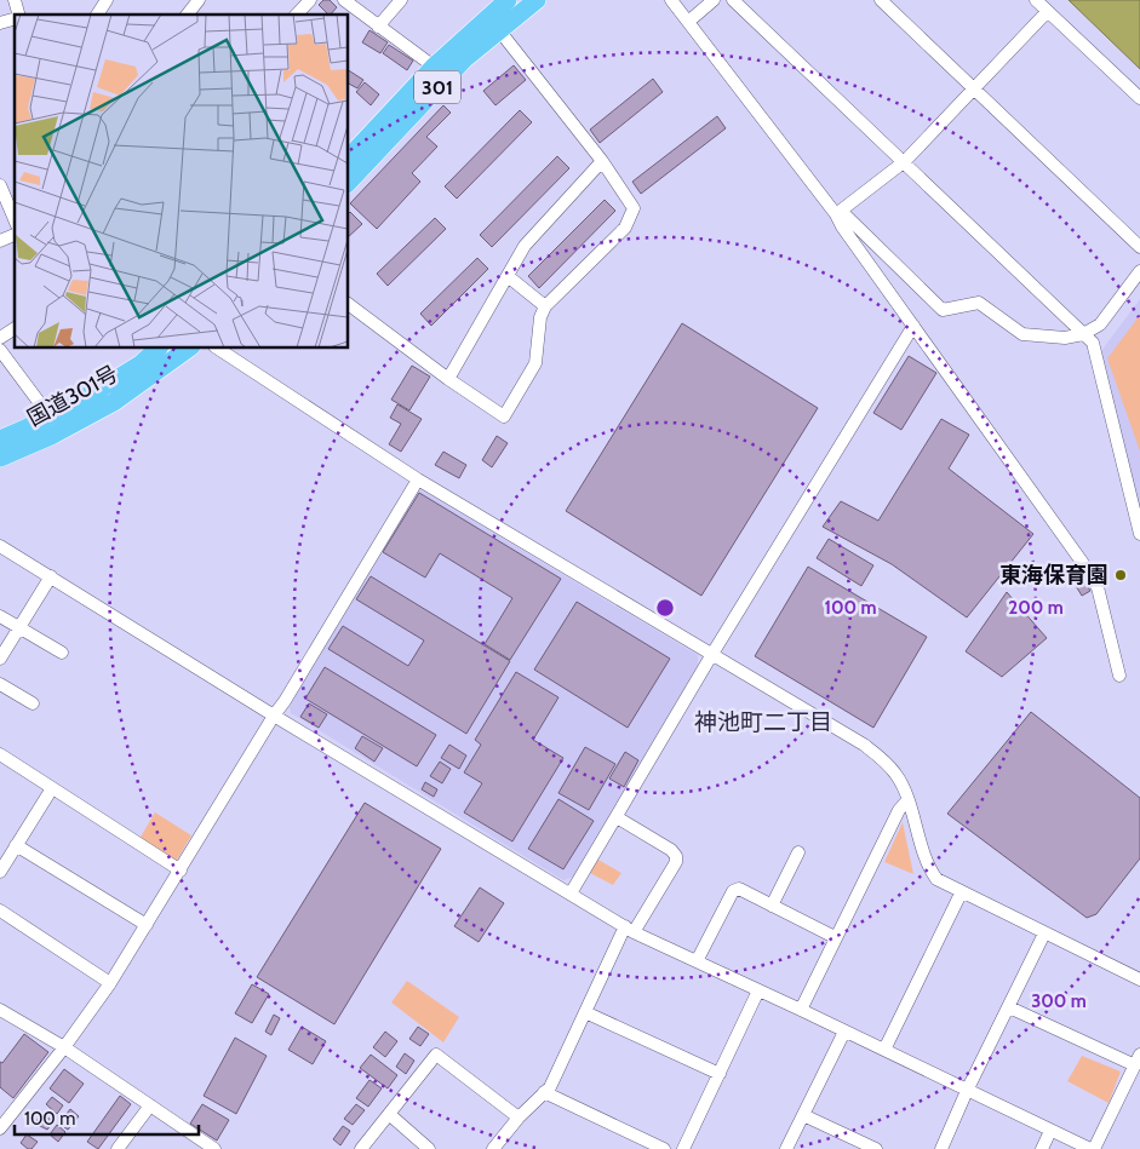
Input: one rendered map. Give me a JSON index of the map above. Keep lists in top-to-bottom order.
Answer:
{
  "streets": {
    "highway": ["301", "国道301号"]
  },
  "districts": ["神池町二丁目"],
  "places": ["東海保育園"],
  "scale_bar": "100 m",
  "rings": ["100 m", "200 m", "300 m"]
}
